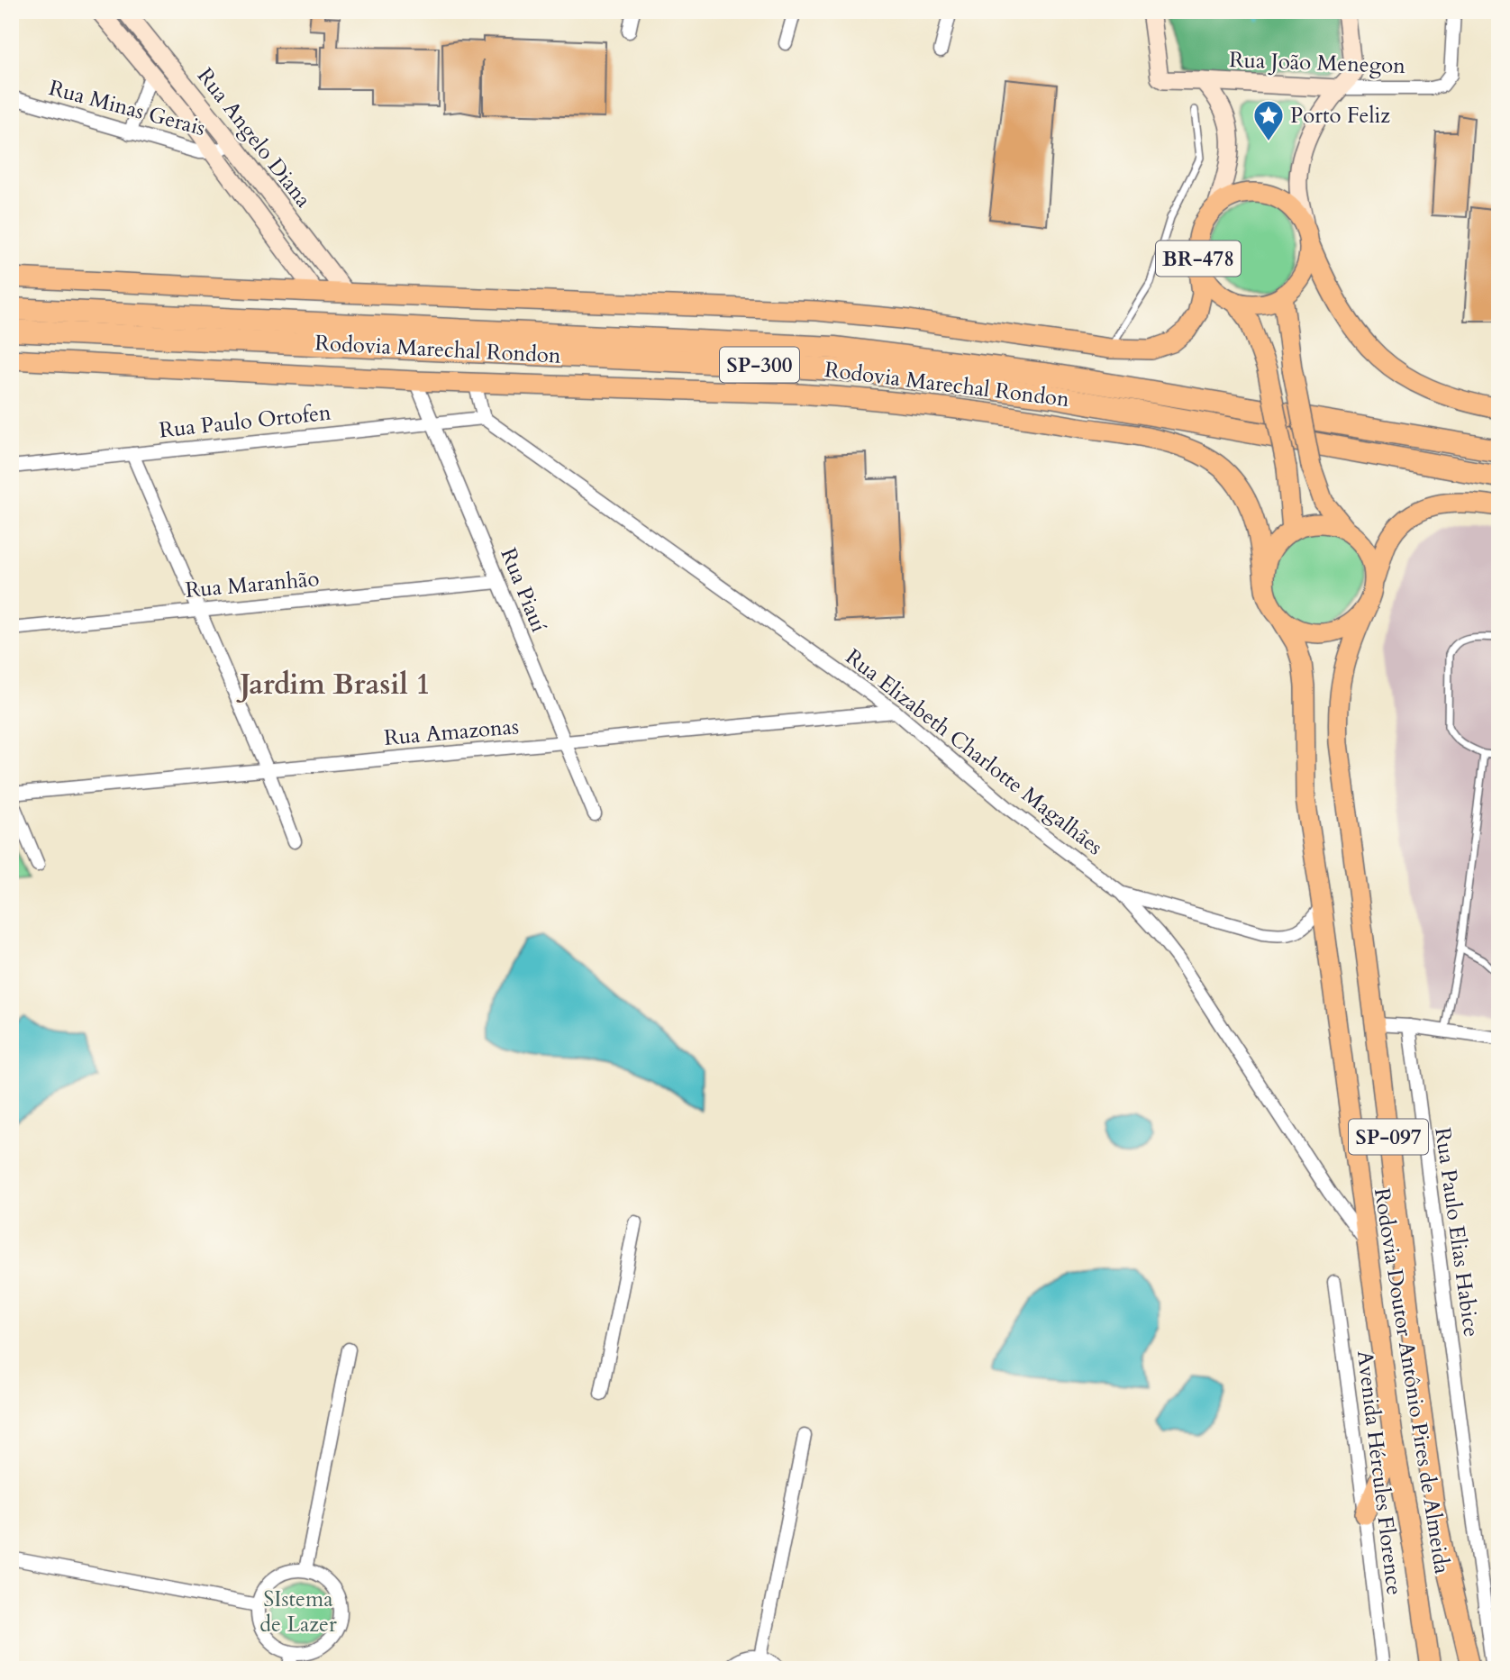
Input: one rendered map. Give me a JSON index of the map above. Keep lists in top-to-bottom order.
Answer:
{
  "streets": {
    "highway": ["Rodovia Marechal Rondon", "SP-300"],
    "main road": ["BR-478", "SP-097", "Rodovia Doutor Antônio Pires de Almeida"],
    "street": [
      "Rua João Menegon",
      "Rua Minas Gerais",
      "Rua Angelo Diana",
      "Rua Paulo Ortofen",
      "Rua Maranhão",
      "Rua Piauí",
      "Rua Amazonas",
      "Rua Elizabeth Charlotte Magalhães",
      "Rua Paulo Elias Habice",
      "Avenida Hércules Florence"
    ]
  },
  "crossings": [
    ["Rua João Menegon", "BR-478"],
    ["Rua Minas Gerais", "Rua Angelo Diana"],
    ["BR-478", "Rodovia Doutor Antônio Pires de Almeida"],
    ["Rua Paulo Ortofen", "Rua Piauí"],
    ["Rua Paulo Ortofen", "Rua Elizabeth Charlotte Magalhães"],
    ["Rua Maranhão", "Rua Piauí"],
    ["Rua Piauí", "Rua Amazonas"],
    ["Rua Amazonas", "Rua Elizabeth Charlotte Magalhães"],
    ["Rua Elizabeth Charlotte Magalhães", "Rodovia Doutor Antônio Pires de Almeida"]
  ],
  "districts": ["Jardim Brasil 1"],
  "parks": ["SIstema de Lazer"],
  "places": {
    "place": ["Porto Feliz"]
  }
}
